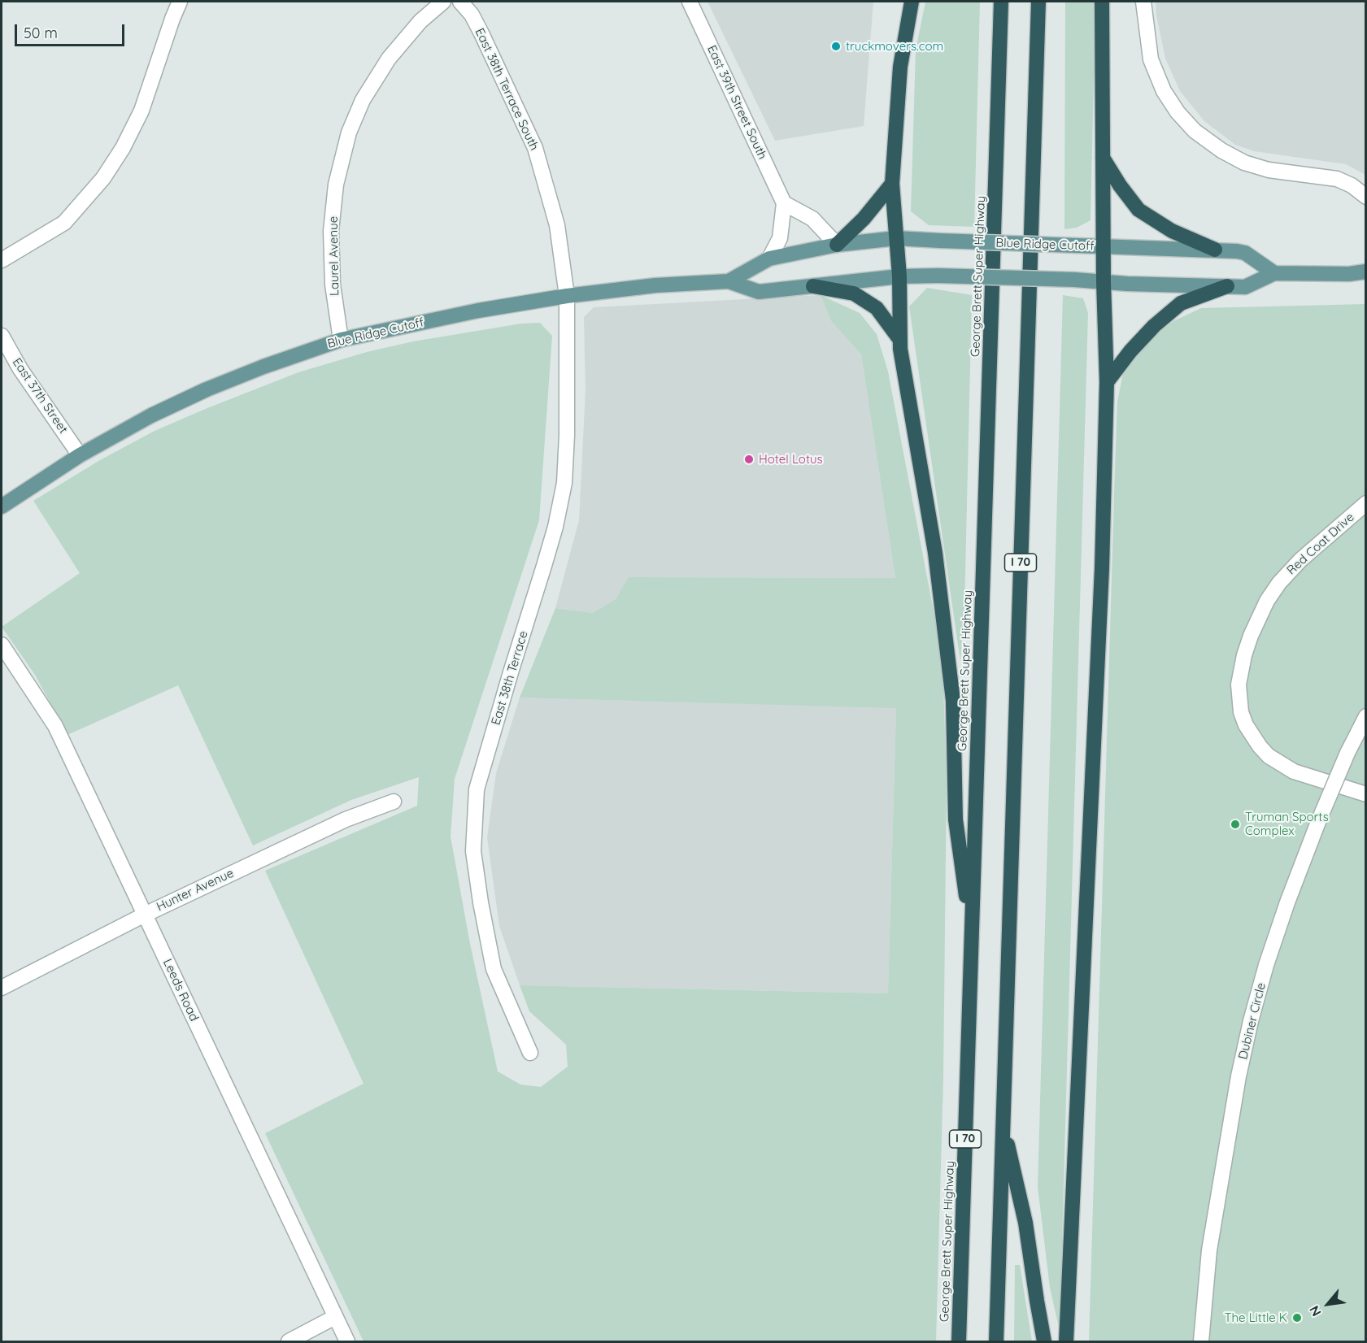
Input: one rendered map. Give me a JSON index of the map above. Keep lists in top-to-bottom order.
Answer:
{
  "streets": {
    "highway": ["George Brett Super Highway", "I 70"],
    "main road": ["Blue Ridge Cutoff"],
    "street": [
      "East 38th Terrace South",
      "East 39th Street South",
      "Laurel Avenue",
      "East 37th Street",
      "Red Coat Drive",
      "East 38th Terrace",
      "Hunter Avenue",
      "Leeds Road",
      "Dubiner Circle"
    ]
  },
  "crossings": [
    ["East 38th Terrace South", "Blue Ridge Cutoff"],
    ["East 38th Terrace South", "East 38th Terrace"],
    ["Blue Ridge Cutoff", "Laurel Avenue"],
    ["Blue Ridge Cutoff", "East 37th Street"],
    ["Blue Ridge Cutoff", "East 38th Terrace"],
    ["Hunter Avenue", "Leeds Road"]
  ],
  "places": [
    "truckmovers.com",
    "Hotel Lotus",
    "Truman Sports Complex",
    "The Little K"
  ],
  "scale_bar": "50 m",
  "north": "bottom left"
}
